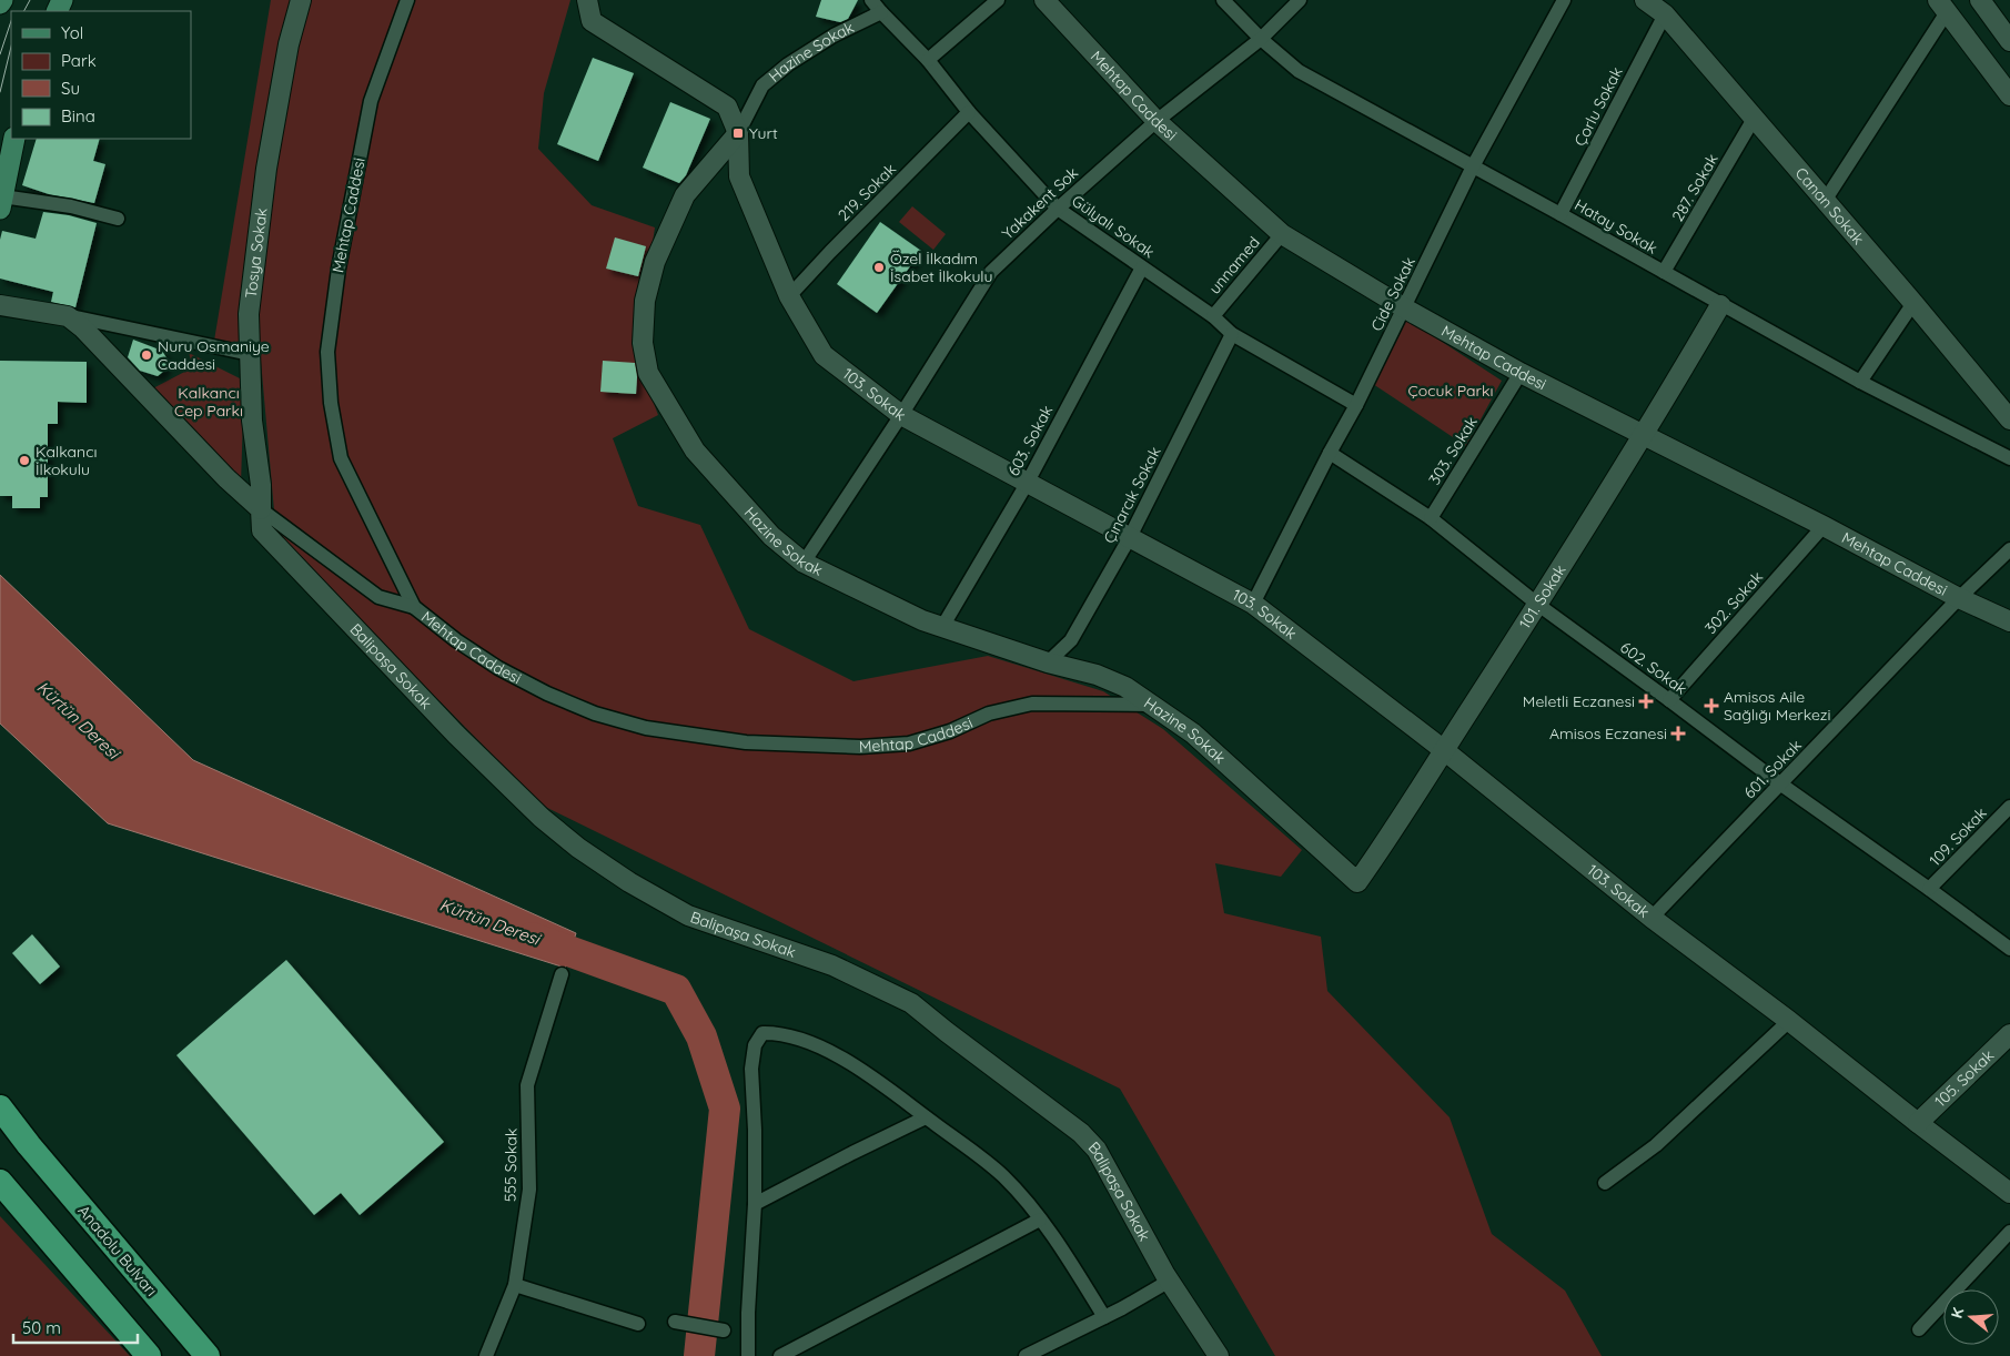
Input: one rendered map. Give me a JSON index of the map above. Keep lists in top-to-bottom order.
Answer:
{
  "streets": {
    "highway": ["Anadolu Bulvarı"],
    "street": [
      "Hazine Sokak",
      "Mehtap Caddesi",
      "Çorlu Sokak",
      "287. Sokak",
      "219. Sokak",
      "Yakakent Sok",
      "Canan Sokak",
      "Gülyalı Sokak",
      "Hatay Sokak",
      "Tosya Sokak",
      "unnamed",
      "Cide Sokak",
      "103. Sokak",
      "603. Sokak",
      "303. Sokak",
      "Çınarcık Sokak",
      "101. Sokak",
      "302. Sokak",
      "Balipaşa Sokak",
      "602. Sokak",
      "601. Sokak",
      "109. Sokak",
      "105. Sokak",
      "555 Sokak"
    ]
  },
  "crossings": [
    ["Hazine Sokak", "Mehtap Caddesi"],
    ["Hazine Sokak", "Yakakent Sok"],
    ["Hazine Sokak", "Gülyalı Sokak"],
    ["Hazine Sokak", "103. Sokak"],
    ["Hazine Sokak", "603. Sokak"],
    ["Hazine Sokak", "Çınarcık Sokak"],
    ["Hazine Sokak", "101. Sokak"],
    ["Mehtap Caddesi", "Yakakent Sok"],
    ["Mehtap Caddesi", "unnamed"],
    ["Mehtap Caddesi", "Cide Sokak"],
    ["Mehtap Caddesi", "303. Sokak"],
    ["Mehtap Caddesi", "101. Sokak"],
    ["Mehtap Caddesi", "302. Sokak"],
    ["Mehtap Caddesi", "601. Sokak"],
    ["Çorlu Sokak", "Canan Sokak"],
    ["Çorlu Sokak", "Hatay Sokak"],
    ["287. Sokak", "Canan Sokak"],
    ["287. Sokak", "Hatay Sokak"],
    ["219. Sokak", "Gülyalı Sokak"],
    ["219. Sokak", "103. Sokak"],
    ["Yakakent Sok", "Gülyalı Sokak"],
    ["Yakakent Sok", "Hatay Sokak"],
    ["Yakakent Sok", "103. Sokak"],
    ["Gülyalı Sokak", "unnamed"],
    ["Gülyalı Sokak", "Cide Sokak"],
    ["Gülyalı Sokak", "603. Sokak"],
    ["Gülyalı Sokak", "Çınarcık Sokak"],
    ["Hatay Sokak", "Cide Sokak"],
    ["Hatay Sokak", "101. Sokak"],
    ["Tosya Sokak", "Balipaşa Sokak"],
    ["Cide Sokak", "103. Sokak"],
    ["Cide Sokak", "602. Sokak"],
    ["103. Sokak", "603. Sokak"],
    ["103. Sokak", "Çınarcık Sokak"],
    ["103. Sokak", "101. Sokak"],
    ["103. Sokak", "601. Sokak"],
    ["103. Sokak", "105. Sokak"],
    ["303. Sokak", "602. Sokak"],
    ["101. Sokak", "602. Sokak"],
    ["302. Sokak", "602. Sokak"],
    ["602. Sokak", "601. Sokak"],
    ["602. Sokak", "109. Sokak"]
  ],
  "water": ["Kürtün Deresi"],
  "parks": ["Çocuk Parkı", "Kalkancı Cep Parkı"],
  "places": {
    "transit": ["Yurt"],
    "other": ["Özel İlkadım İsabet İlkokulu", "Nuru Osmaniye Caddesi", "Kalkancı İlkokulu"],
    "health": ["Meletli Eczanesi", "Amisos Aile Sağlığı Merkezi", "Amisos Eczanesi"]
  },
  "legend": [
    "Yol",
    "Park",
    "Su",
    "Bina"
  ],
  "scale_bar": "50 m",
  "north": "left"
}
